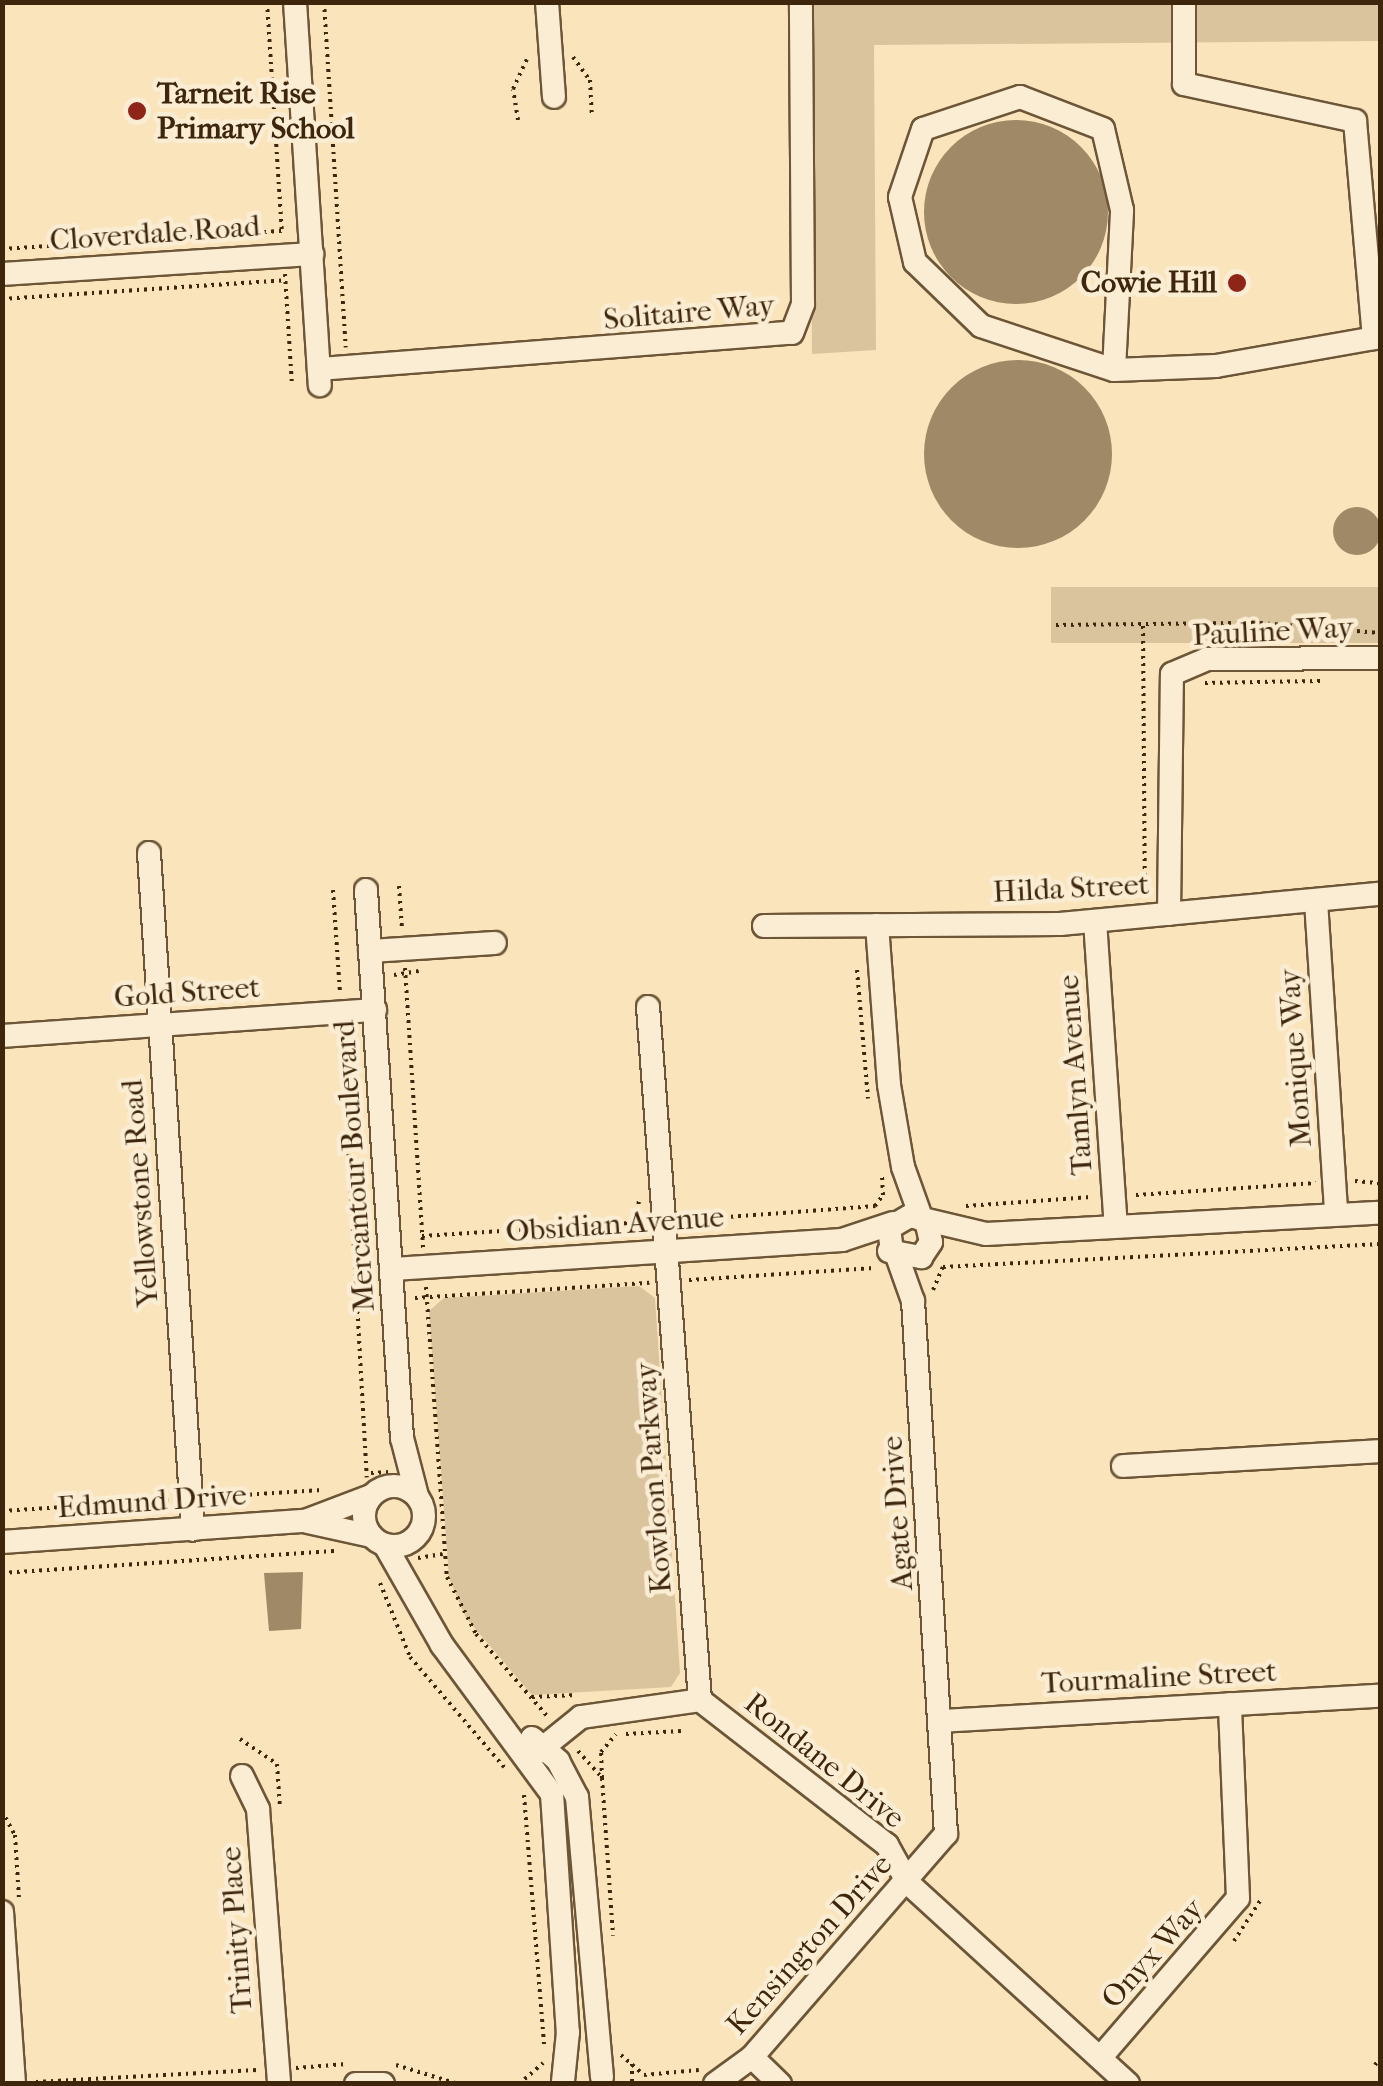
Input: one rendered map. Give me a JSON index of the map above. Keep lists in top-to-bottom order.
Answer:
{
  "streets": {
    "street": [
      "Cloverdale Road",
      "Solitaire Way",
      "Pauline Way",
      "Hilda Street",
      "Gold Street",
      "Monique Way",
      "Tamlyn Avenue",
      "Mercantour Boulevard",
      "Yellowstone Road",
      "Obsidian Avenue",
      "Kowloon Parkway",
      "Edmund Drive",
      "Agate Drive",
      "Tourmaline Street",
      "Rondane Drive",
      "Trinity Place",
      "Kensington Drive",
      "Onyx Way"
    ]
  },
  "crossings": [
    ["Cloverdale Road", "Solitaire Way"],
    ["Pauline Way", "Hilda Street"],
    ["Hilda Street", "Monique Way"],
    ["Hilda Street", "Tamlyn Avenue"],
    ["Gold Street", "Mercantour Boulevard"],
    ["Gold Street", "Yellowstone Road"],
    ["Mercantour Boulevard", "Obsidian Avenue"],
    ["Yellowstone Road", "Edmund Drive"],
    ["Obsidian Avenue", "Kowloon Parkway"],
    ["Obsidian Avenue", "Agate Drive"],
    ["Kowloon Parkway", "Rondane Drive"],
    ["Agate Drive", "Tourmaline Street"],
    ["Agate Drive", "Kensington Drive"],
    ["Tourmaline Street", "Kensington Drive"],
    ["Tourmaline Street", "Onyx Way"],
    ["Rondane Drive", "Kensington Drive"],
    ["Rondane Drive", "Onyx Way"]
  ],
  "places": ["Tarneit Rise Primary School", "Cowie Hill"]
}
